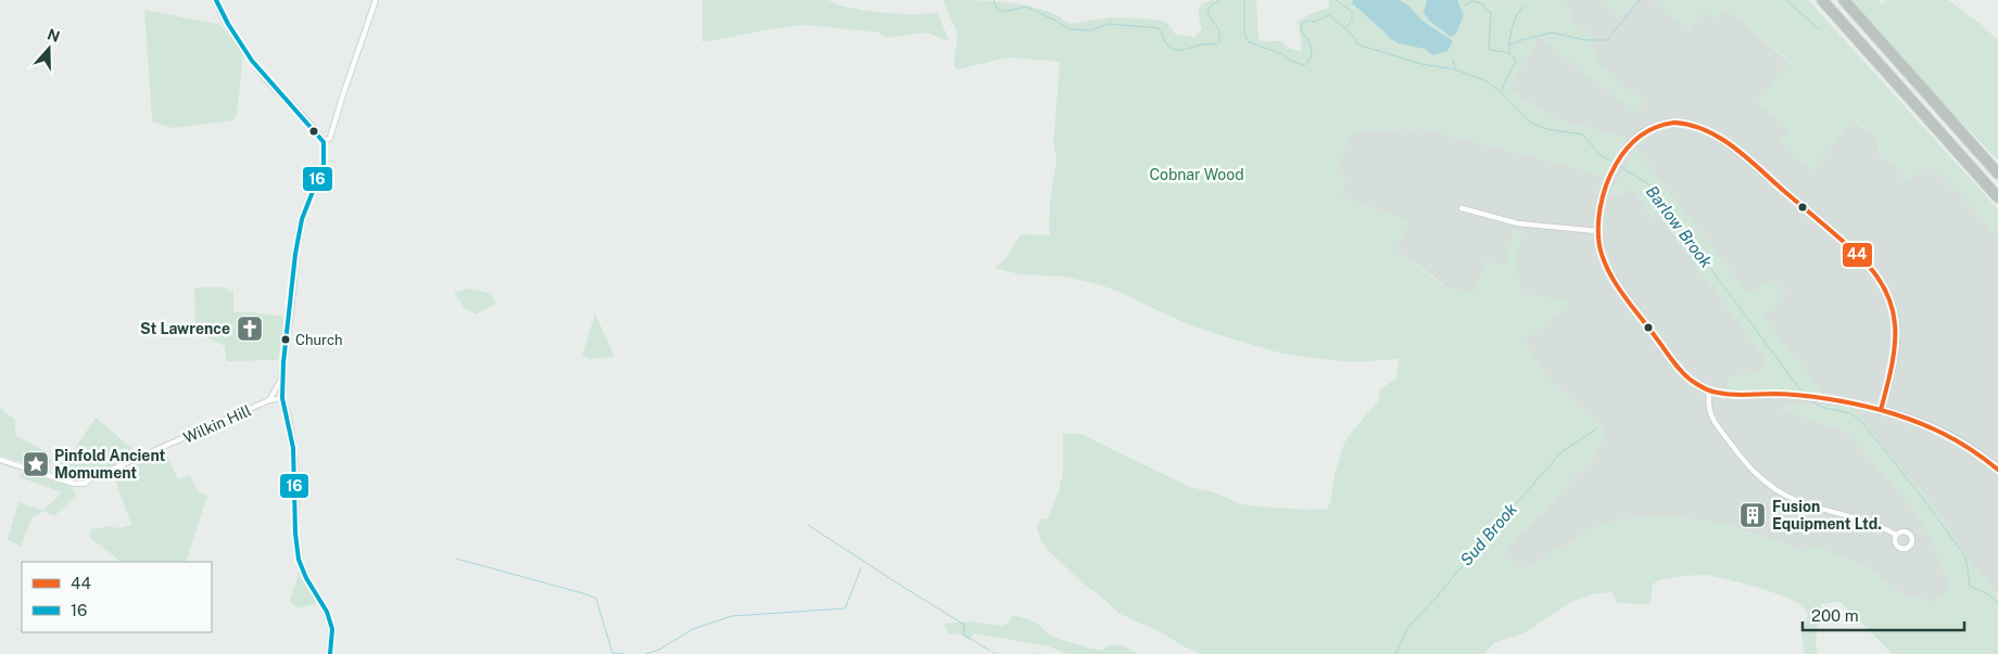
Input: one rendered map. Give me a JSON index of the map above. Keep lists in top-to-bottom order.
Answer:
{
  "streets": {
    "street": ["Wilkin Hill"]
  },
  "water": ["Barlow Brook", "Sud Brook"],
  "parks": ["Cobnar Wood"],
  "places": {
    "church": ["St Lawrence"],
    "other": ["Church"],
    "place": ["Pinfold Ancient Momument"],
    "building": ["Fusion Equipment Ltd."]
  },
  "lines": ["transit line 16", "transit line 44"],
  "legend": ["44", "16"],
  "scale_bar": "200 m",
  "north": "top"
}
